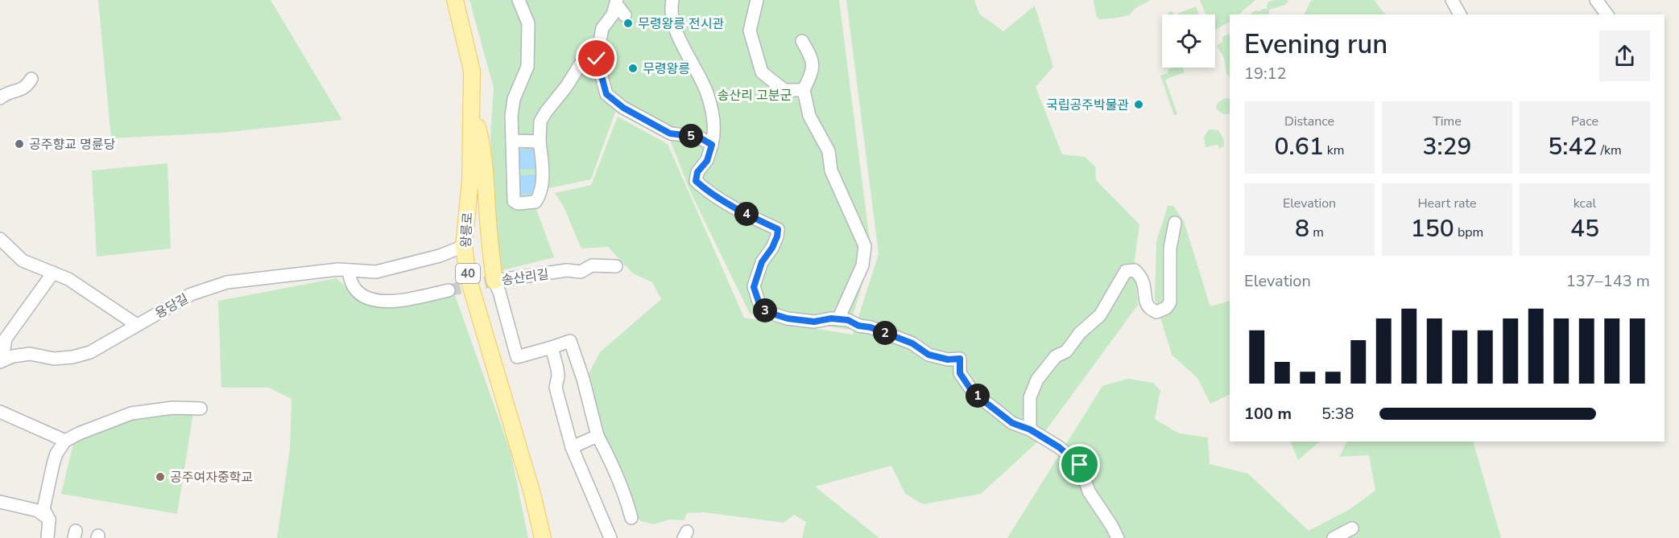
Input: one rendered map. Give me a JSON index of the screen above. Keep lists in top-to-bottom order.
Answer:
{
  "streets": {
    "main road": ["왕릉로", "40"],
    "street": ["송산리길", "용당길"]
  },
  "crossings": [
    ["왕릉로", "용당길"]
  ],
  "parks": ["송산리 고분군"],
  "places": [
    "무령왕릉 전시관",
    "무령왕릉",
    "국립공주박물관",
    "공주향교 명륜당",
    "공주여자중학교"
  ],
  "page": {
    "heading": ["Evening run", "19:12"],
    "stats": [
      ["Distance", "0.61 km"],
      ["Time", "3:29"],
      ["Pace", "5:42 /km"],
      ["Elevation", "8 m"],
      ["Heart rate", "150 bpm"],
      ["kcal", "45"]
    ],
    "pins": [
      "5",
      "4",
      "3",
      "2",
      "1"
    ],
    "chart": ["Elevation", "137–143 m"],
    "list": [
      {
        "name": "100 m",
        "note": "5:38"
      }
    ]
  }
}
